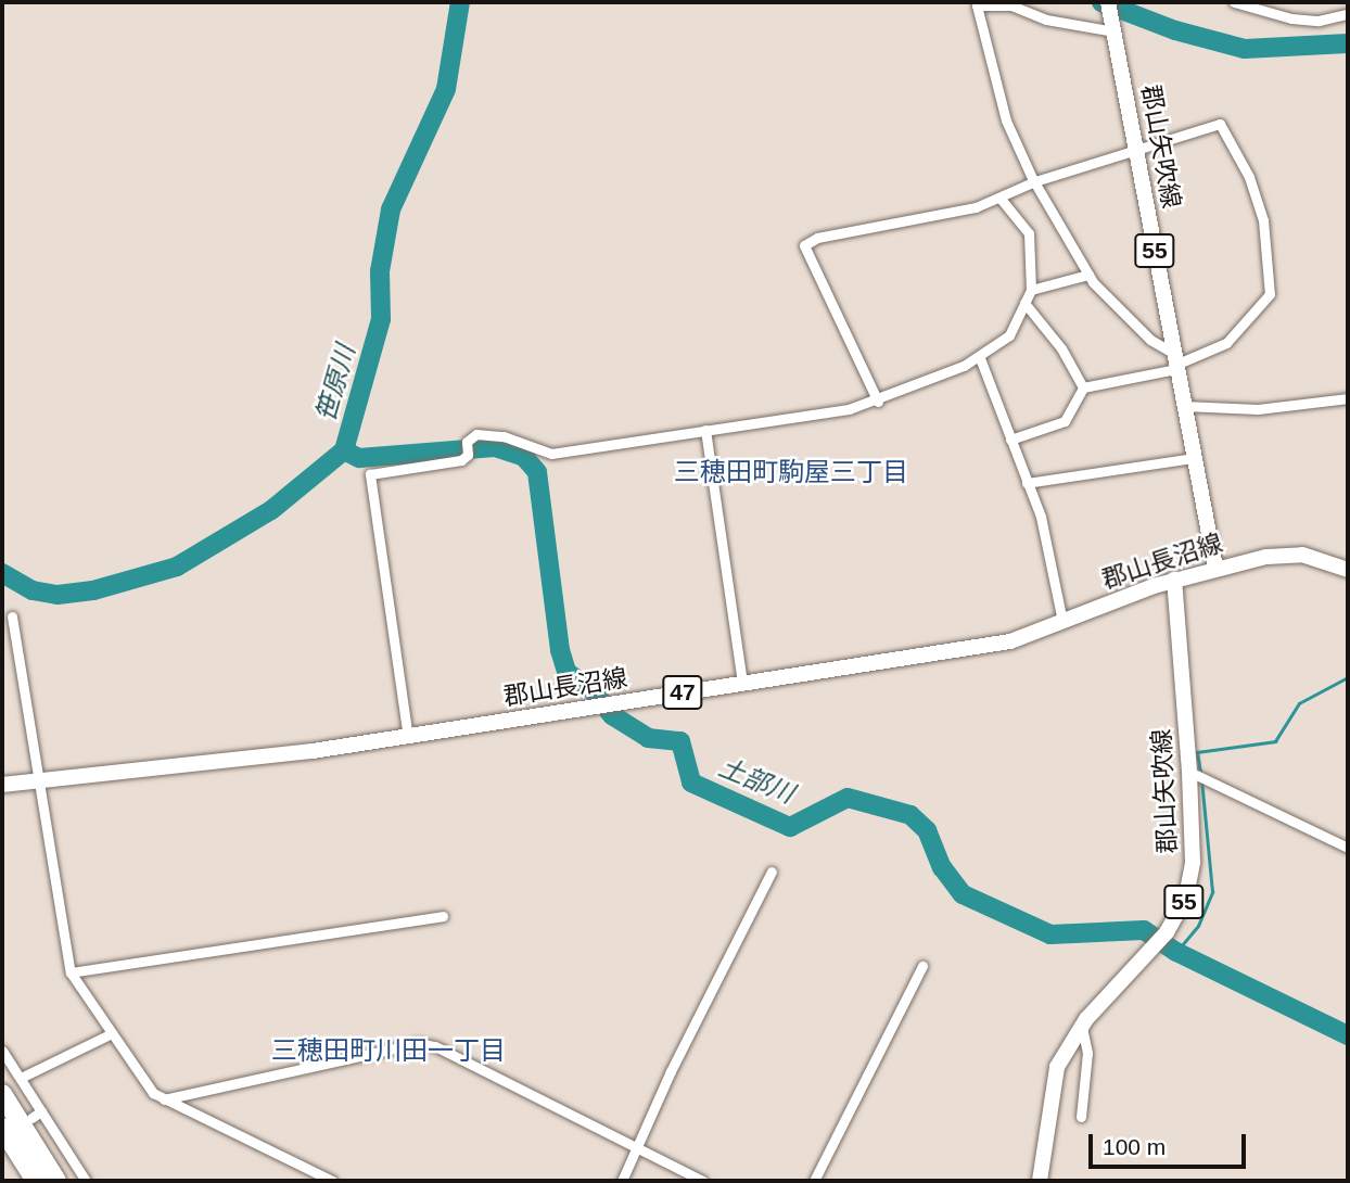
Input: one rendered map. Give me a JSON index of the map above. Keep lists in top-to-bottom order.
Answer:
{
  "streets": {
    "main road": [
      "郡山矢吹線",
      "55",
      "郡山長沼線",
      "47"
    ]
  },
  "crossings": [
    ["郡山矢吹線", "郡山長沼線"]
  ],
  "districts": ["三穂田町駒屋三丁目", "三穂田町川田一丁目"],
  "water": ["笹原川", "土部川"],
  "scale_bar": "100 m"
}
